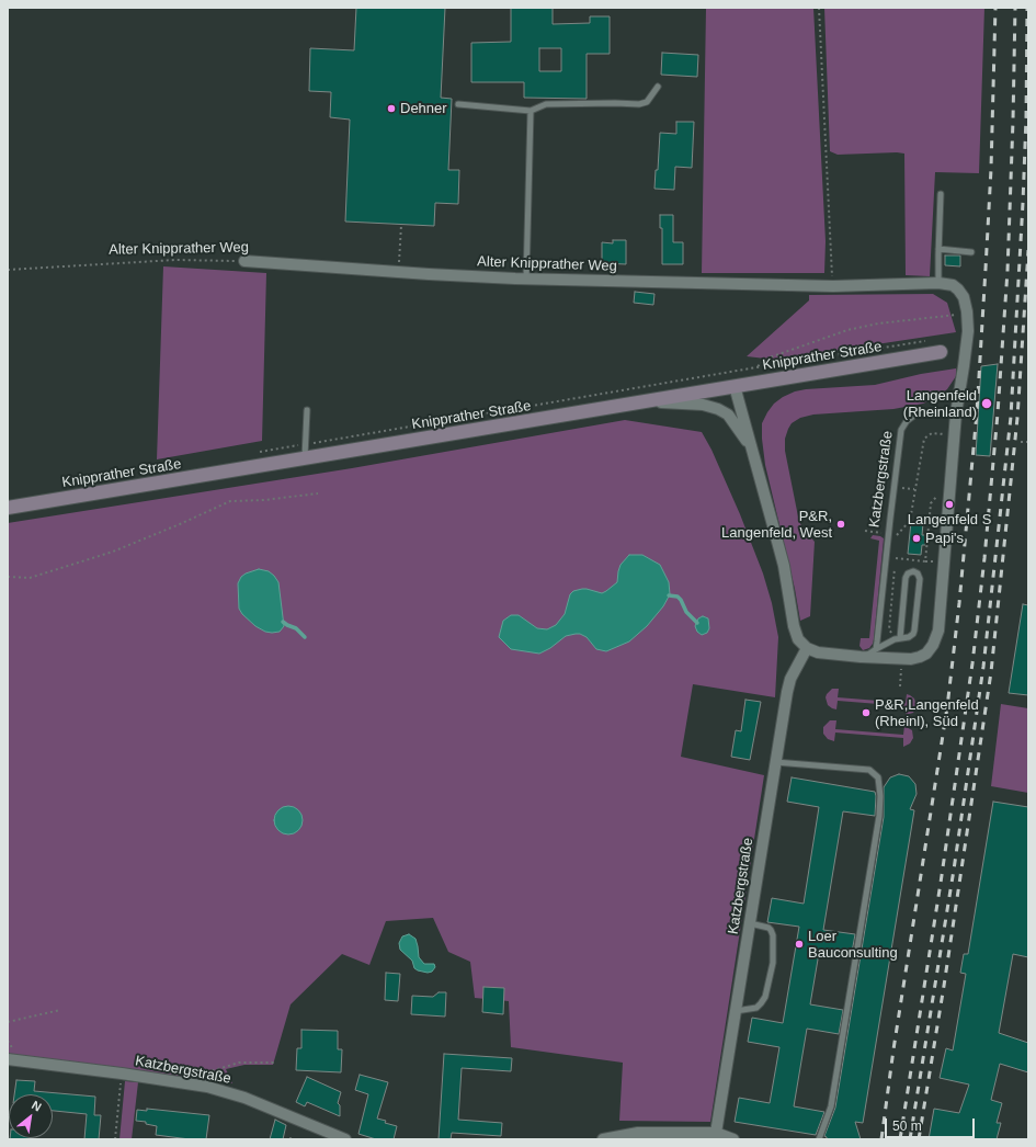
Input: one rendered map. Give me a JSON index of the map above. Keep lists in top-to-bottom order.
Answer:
{
  "streets": {
    "main road": ["Knipprather Straße"],
    "street": ["Alter Knipprather Weg", "Katzbergstraße"]
  },
  "crossings": [
    ["Alter Knipprather Weg", "Katzbergstraße"]
  ],
  "places": [
    "Dehner",
    "Langenfeld (Rheinland)",
    "Langenfeld S",
    "P&R, Langenfeld, West",
    "Papi's",
    "P&R,Langenfeld (Rheinl), Süd",
    "Loer Bauconsulting"
  ],
  "scale_bar": "50 m",
  "north": "top right"
}
